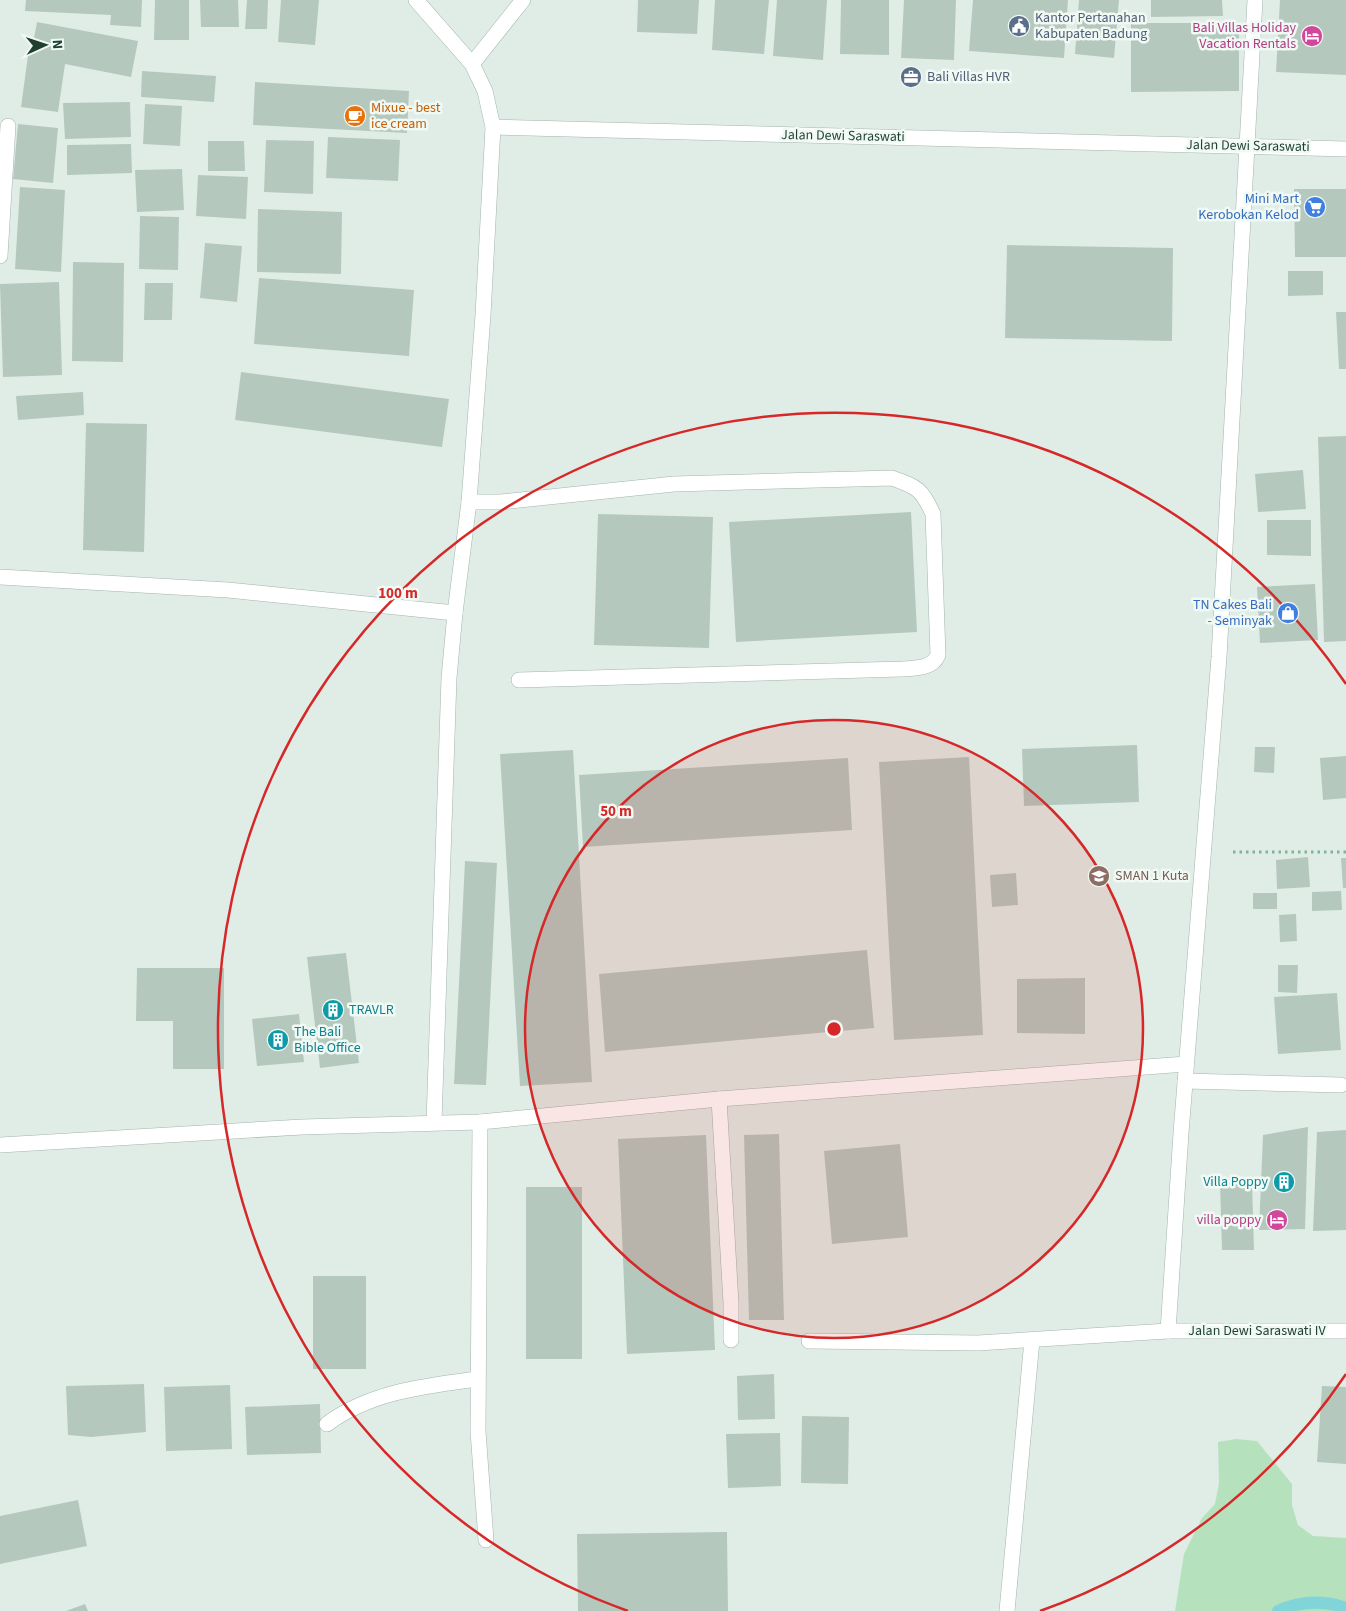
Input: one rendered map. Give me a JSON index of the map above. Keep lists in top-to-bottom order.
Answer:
{
  "streets": {
    "street": ["Jalan Dewi Saraswati", "Jalan Dewi Saraswati IV"]
  },
  "places": {
    "public building": ["Kantor Pertanahan Kabupaten Badung"],
    "hotel": ["Bali Villas Holiday Vacation Rentals", "villa poppy"],
    "office": ["Bali Villas HVR"],
    "cafe": ["Mixue - best ice cream"],
    "supermarket": ["Mini Mart Kerobokan Kelod"],
    "shop": ["TN Cakes Bali - Seminyak"],
    "school or university": ["SMAN 1 Kuta"],
    "building": ["TRAVLR", "The Bali Bible Office", "Villa Poppy"]
  },
  "north": "right",
  "rings": ["100 m", "50 m"]
}
